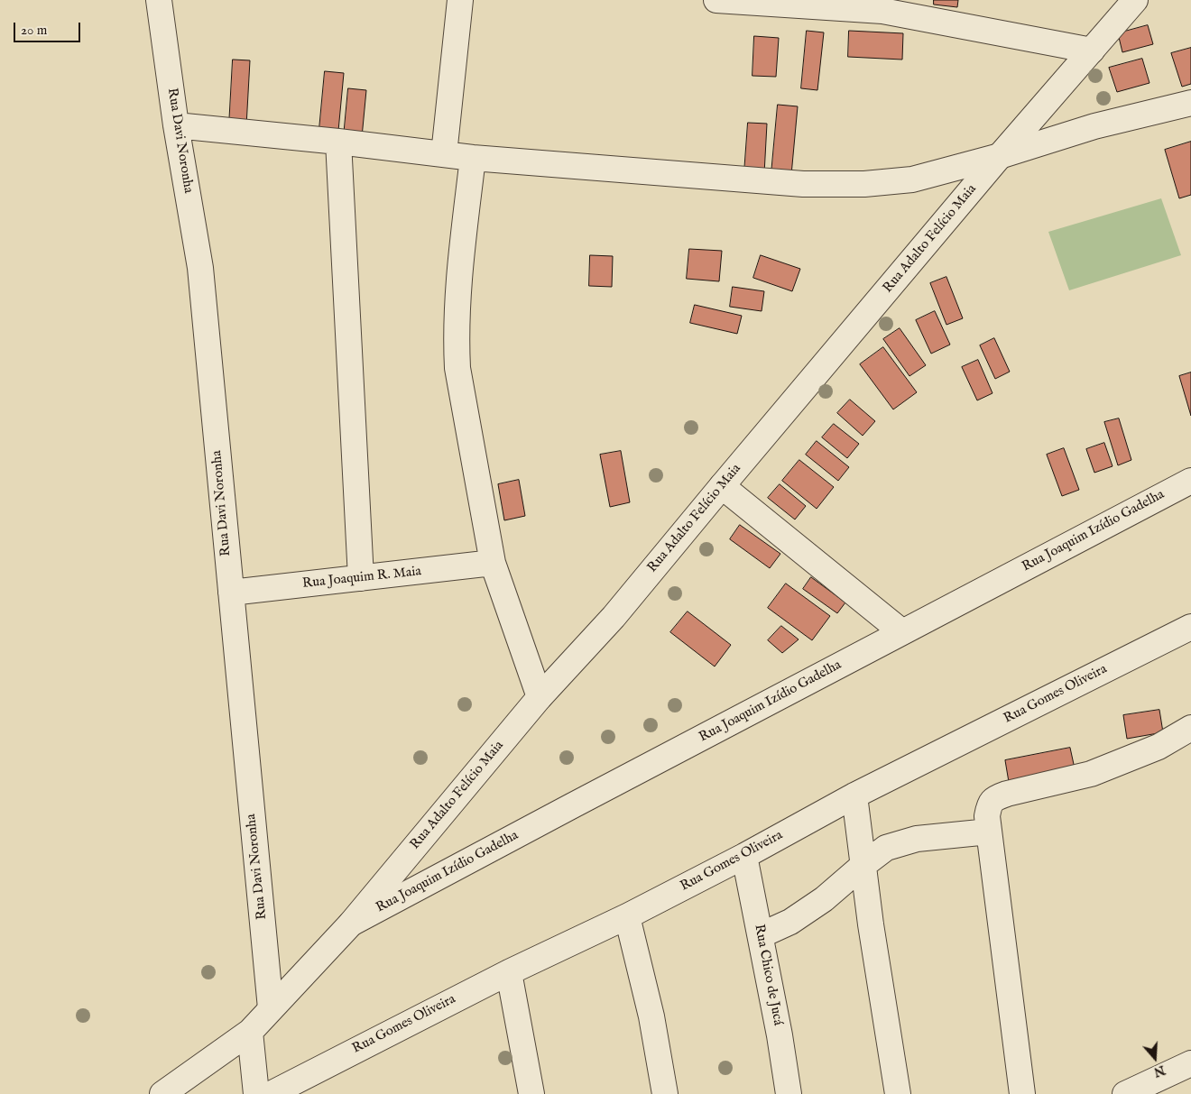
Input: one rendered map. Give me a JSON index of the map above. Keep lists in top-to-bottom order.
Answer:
{
  "streets": {
    "street": [
      "Rua Davi Noronha",
      "Rua Adalto Felício Maia",
      "Rua Joaquim Izídio Gadelha",
      "Rua Joaquim R. Maia",
      "Rua Gomes Oliveira",
      "Rua Chico de Jucá"
    ]
  },
  "crossings": [
    ["Rua Davi Noronha", "Rua Adalto Felício Maia"],
    ["Rua Davi Noronha", "Rua Joaquim R. Maia"],
    ["Rua Adalto Felício Maia", "Rua Joaquim Izídio Gadelha"],
    ["Rua Gomes Oliveira", "Rua Chico de Jucá"]
  ],
  "scale_bar": "20 m",
  "north": "bottom"
}
